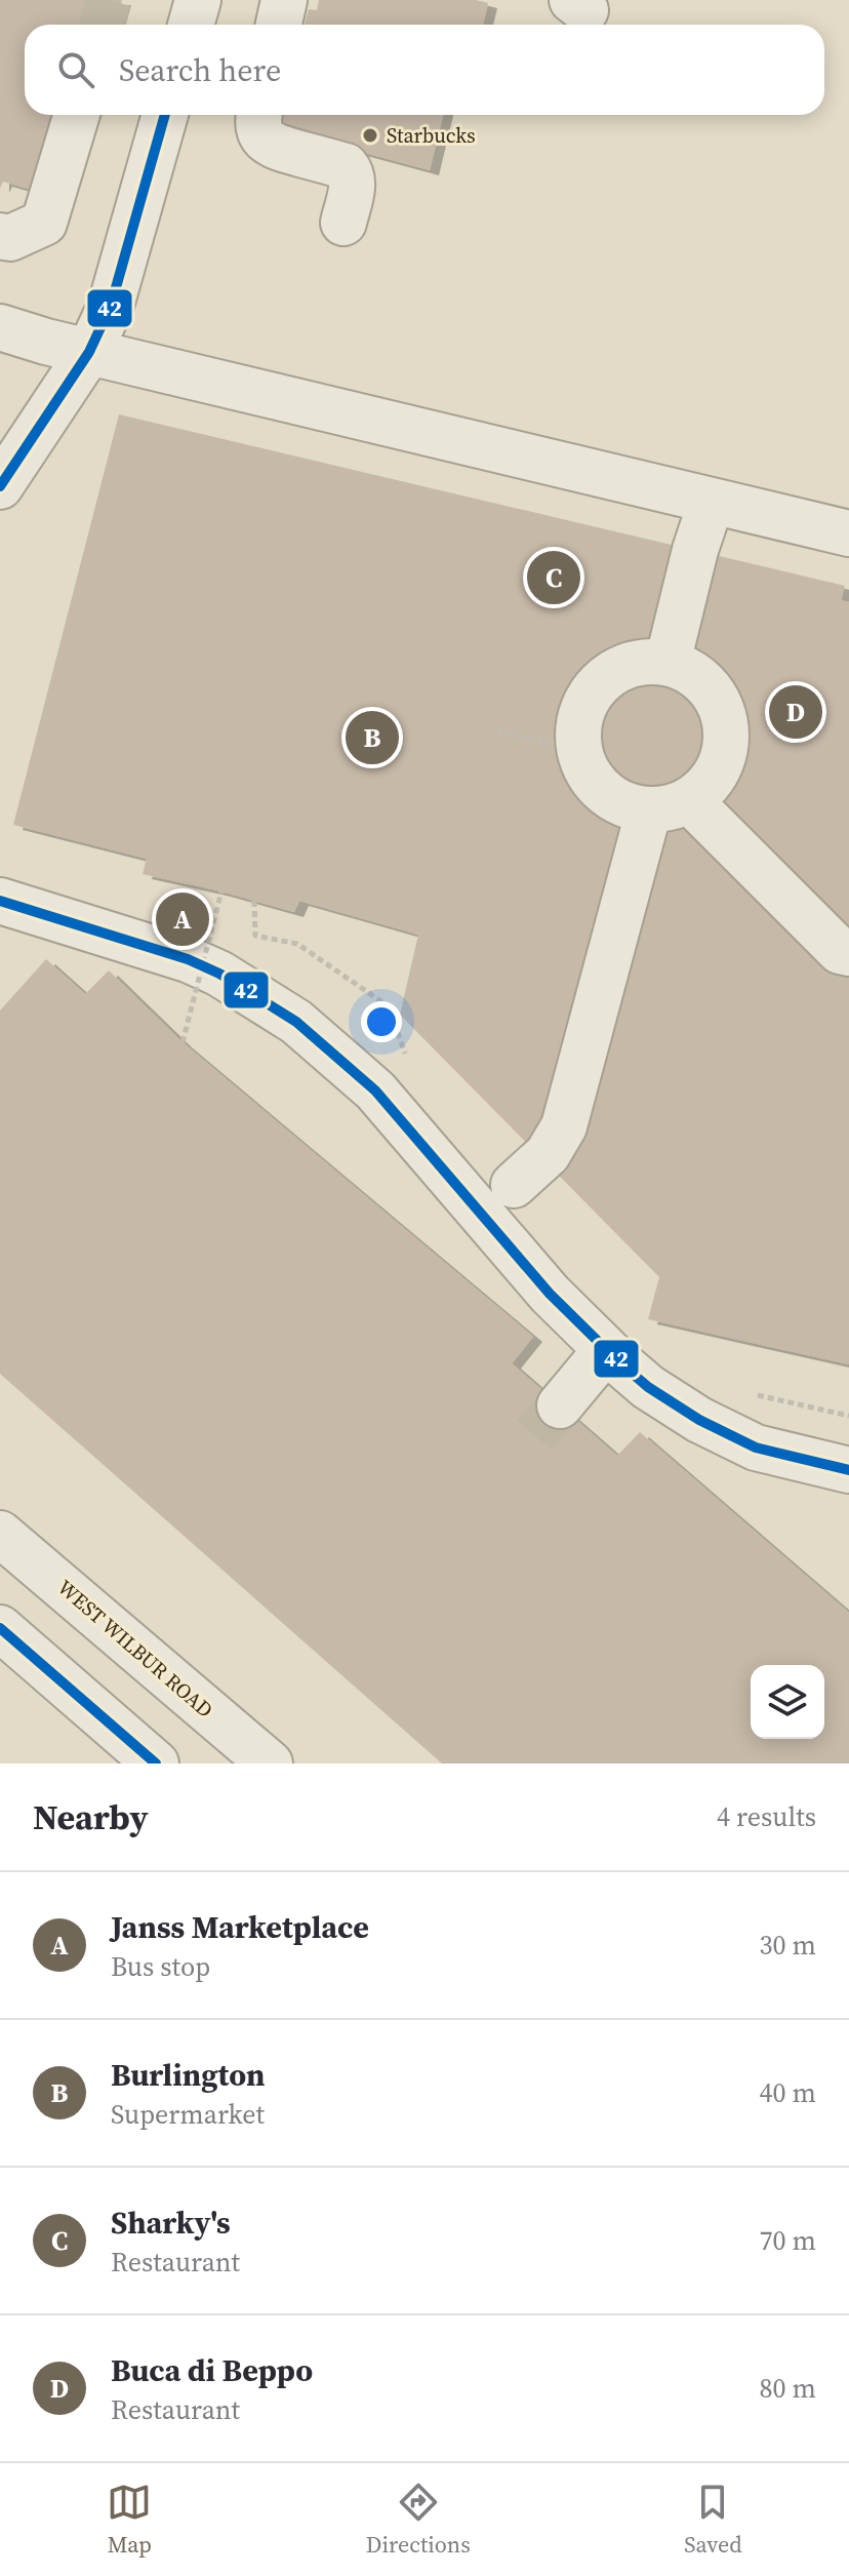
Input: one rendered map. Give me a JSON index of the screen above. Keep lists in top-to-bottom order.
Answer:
{
  "streets": {
    "street": ["WEST WILBUR ROAD"]
  },
  "places": ["Starbucks"],
  "lines": ["transit line 42"],
  "page": {
    "search": "Search here",
    "pins": [
      "C",
      "D",
      "B",
      "A"
    ],
    "heading": ["Nearby", "4 results"],
    "list": [
      {
        "mark": "A",
        "name": "Janss Marketplace",
        "note": "Bus stop",
        "value": "30 m"
      },
      {
        "mark": "B",
        "name": "Burlington",
        "note": "Supermarket",
        "value": "40 m"
      },
      {
        "mark": "C",
        "name": "Sharky's",
        "note": "Restaurant",
        "value": "70 m"
      },
      {
        "mark": "D",
        "name": "Buca di Beppo",
        "note": "Restaurant",
        "value": "80 m"
      }
    ],
    "nav": ["Map", "Directions", "Saved"]
  }
}
